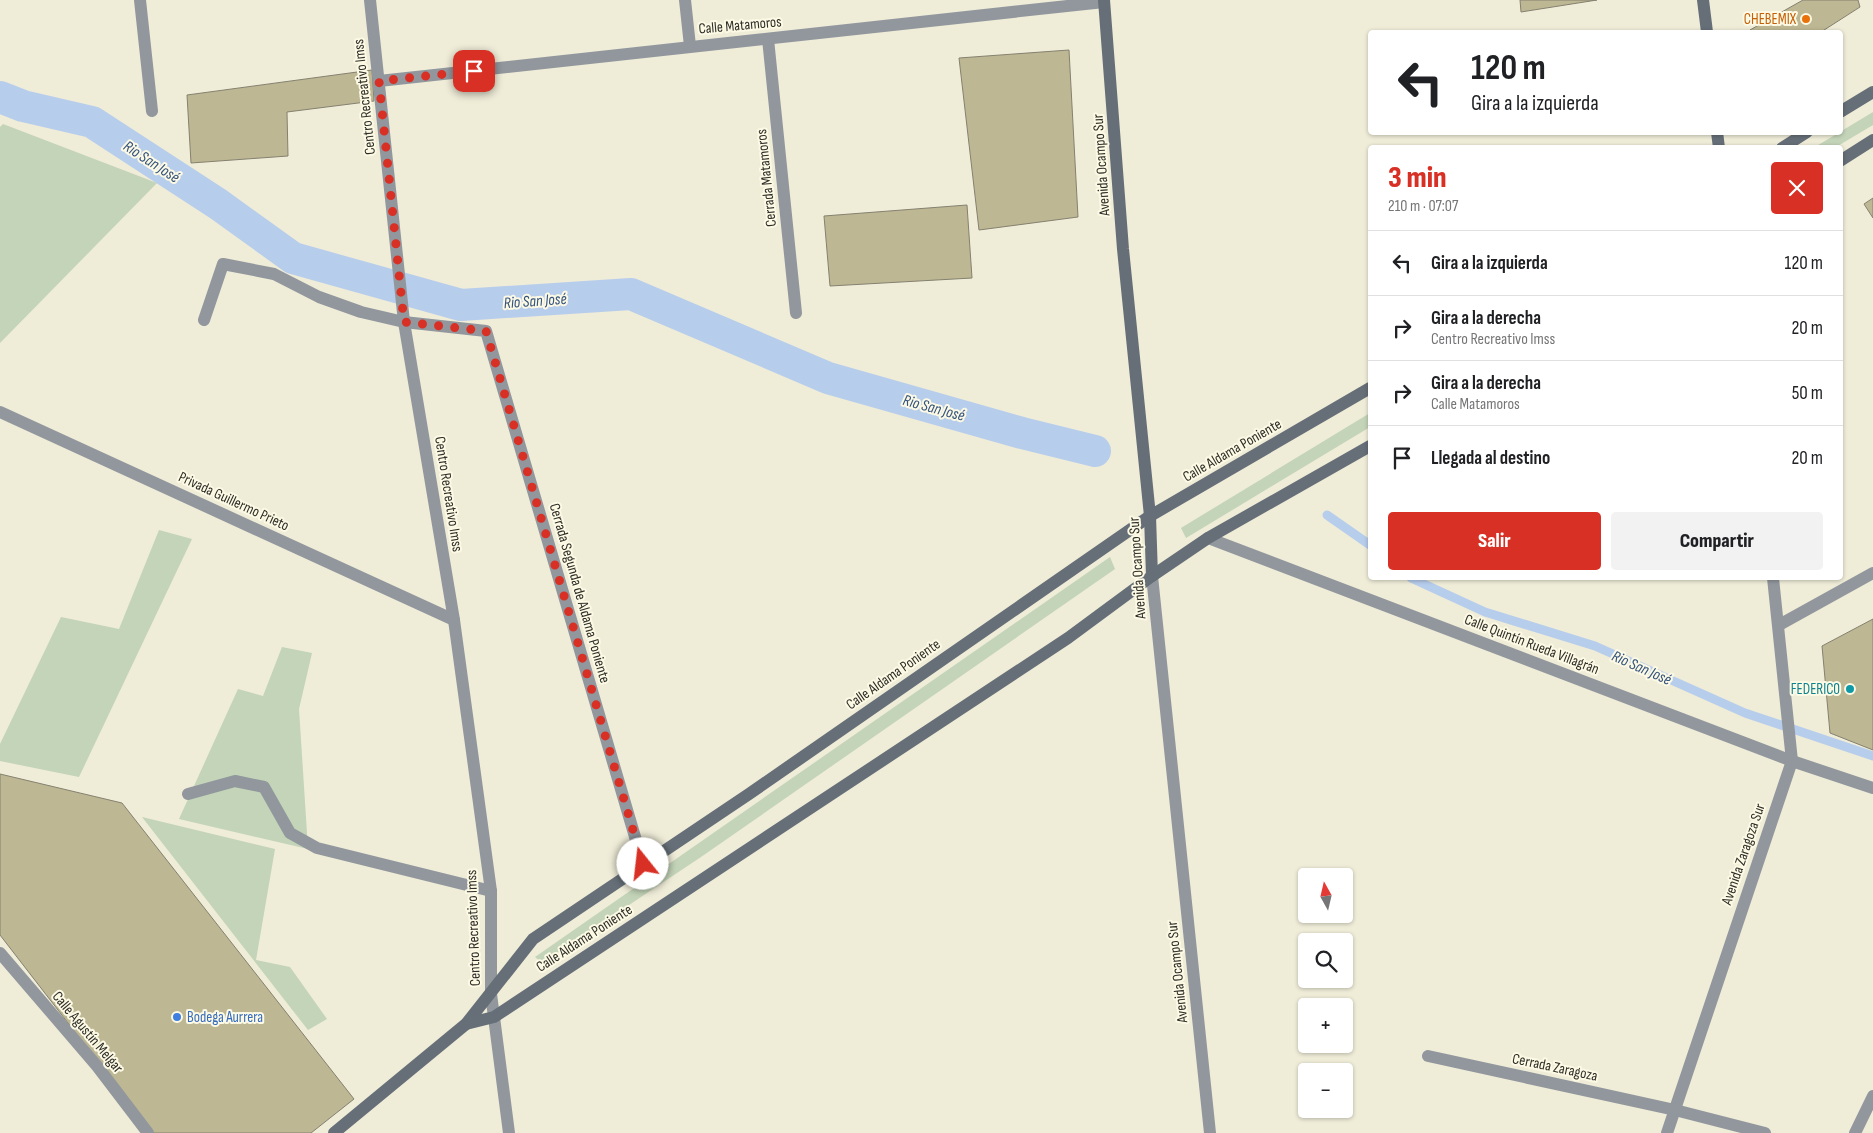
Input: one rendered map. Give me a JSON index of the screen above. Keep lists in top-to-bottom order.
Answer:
{
  "streets": {
    "main road": ["Avenida Ocampo Sur", "Calle Aldama Poniente"],
    "street": [
      "Calle Matamoros",
      "Centro Recreativo Imss",
      "Cerrada Matamoros",
      "Privada Guillermo Prieto",
      "Cerrada Segunda de Aldama Poniente",
      "Calle Quintín Rueda Villagrán",
      "Avenida Zaragoza Sur",
      "Calle Agustín Melgar",
      "Cerrada Zaragoza"
    ]
  },
  "crossings": [
    ["Calle Matamoros", "Centro Recreativo Imss"],
    ["Calle Matamoros", "Avenida Ocampo Sur"],
    ["Calle Matamoros", "Cerrada Matamoros"],
    ["Centro Recreativo Imss", "Calle Aldama Poniente"],
    ["Centro Recreativo Imss", "Privada Guillermo Prieto"],
    ["Centro Recreativo Imss", "Cerrada Segunda de Aldama Poniente"],
    ["Avenida Ocampo Sur", "Calle Aldama Poniente"],
    ["Calle Aldama Poniente", "Cerrada Segunda de Aldama Poniente"],
    ["Calle Aldama Poniente", "Calle Quintín Rueda Villagrán"],
    ["Calle Quintín Rueda Villagrán", "Avenida Zaragoza Sur"],
    ["Avenida Zaragoza Sur", "Cerrada Zaragoza"]
  ],
  "water": ["Rio San José"],
  "places": ["CHEBEMIX", "FEDERIC0", "Bodega Aurrera"],
  "north": "top",
  "page": {
    "turn": ["120 m", "Gira a la izquierda"],
    "heading": ["3 min", "210 m · 07:07"],
    "list": [
      {
        "name": "Gira a la izquierda",
        "value": "120 m"
      },
      {
        "name": "Gira a la derecha",
        "note": "Centro Recreativo Imss",
        "value": "20 m"
      },
      {
        "name": "Gira a la derecha",
        "note": "Calle Matamoros",
        "value": "50 m"
      },
      {
        "name": "Llegada al destino",
        "value": "20 m"
      }
    ],
    "buttons": ["Salir", "Compartir"],
    "map_buttons": ["+", "−"]
  }
}
